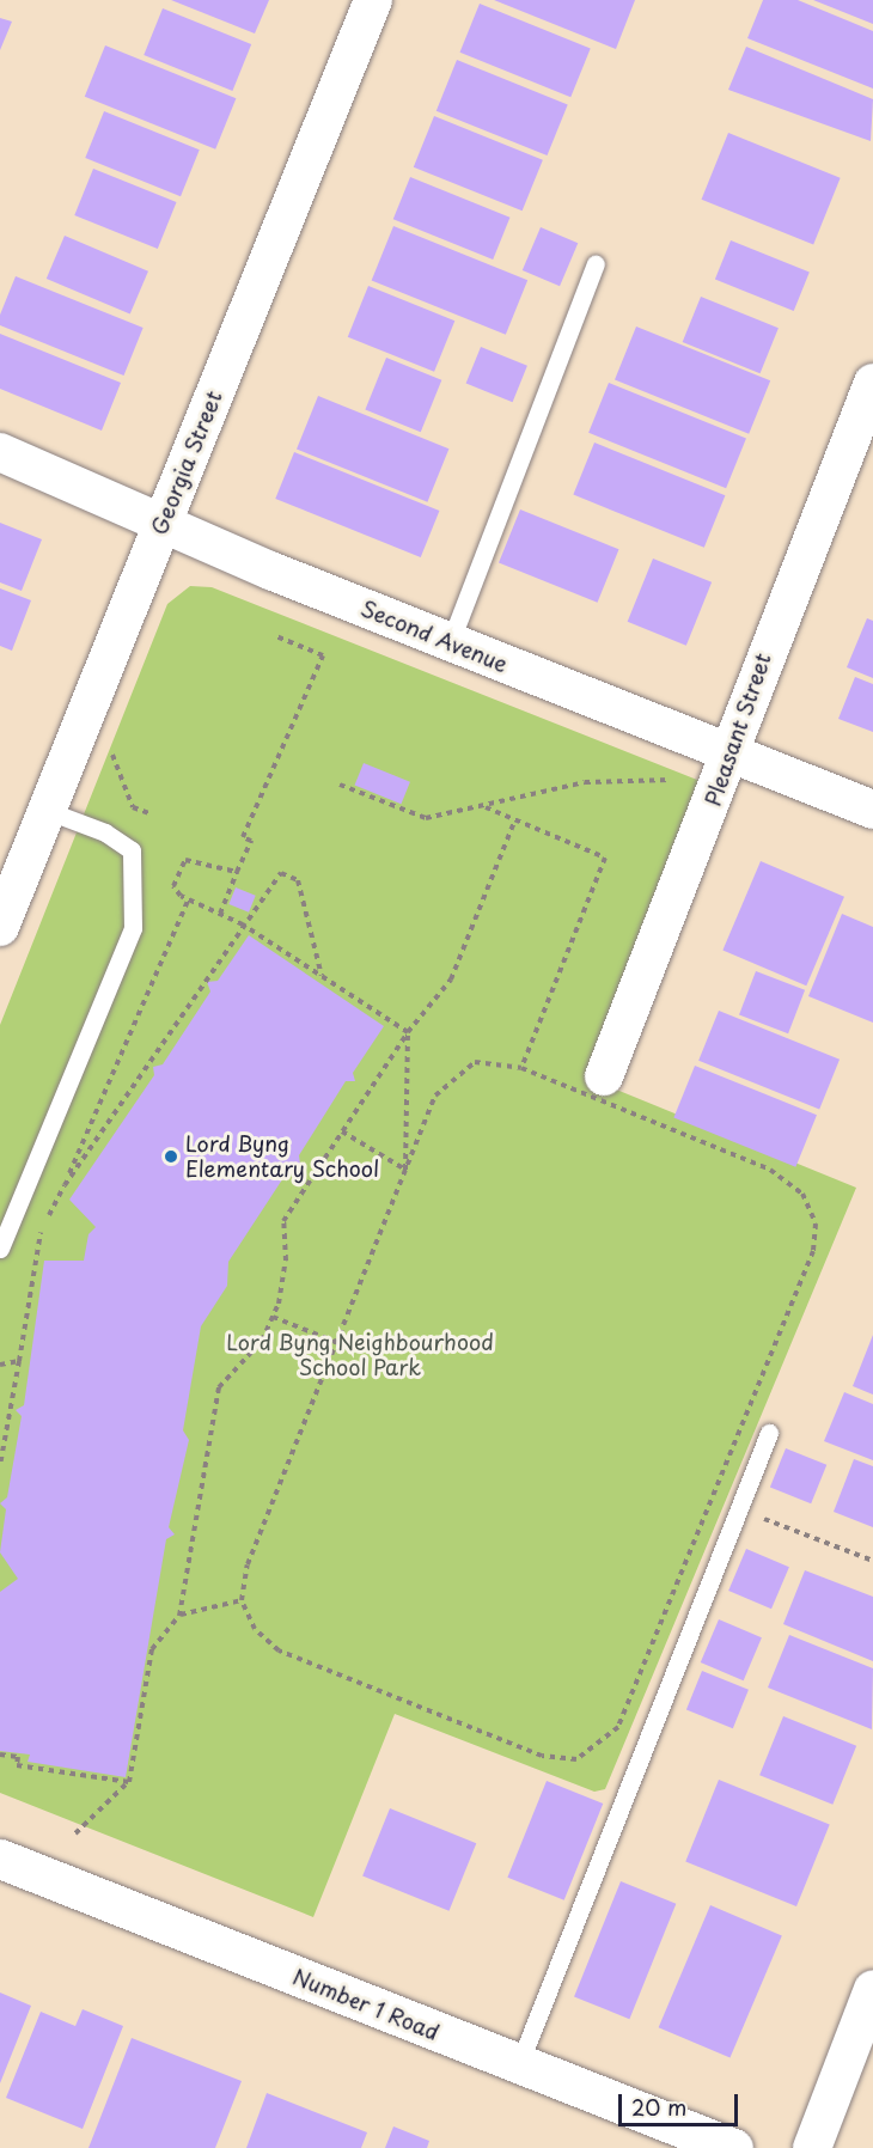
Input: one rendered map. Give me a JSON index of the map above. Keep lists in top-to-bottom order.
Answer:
{
  "streets": {
    "street": [
      "Georgia Street",
      "Second Avenue",
      "Pleasant Street",
      "Number 1 Road"
    ]
  },
  "crossings": [
    ["Georgia Street", "Second Avenue"],
    ["Second Avenue", "Pleasant Street"]
  ],
  "parks": ["Lord Byng Neighbourhood School Park"],
  "places": ["Lord Byng Elementary School"],
  "scale_bar": "20 m"
}
